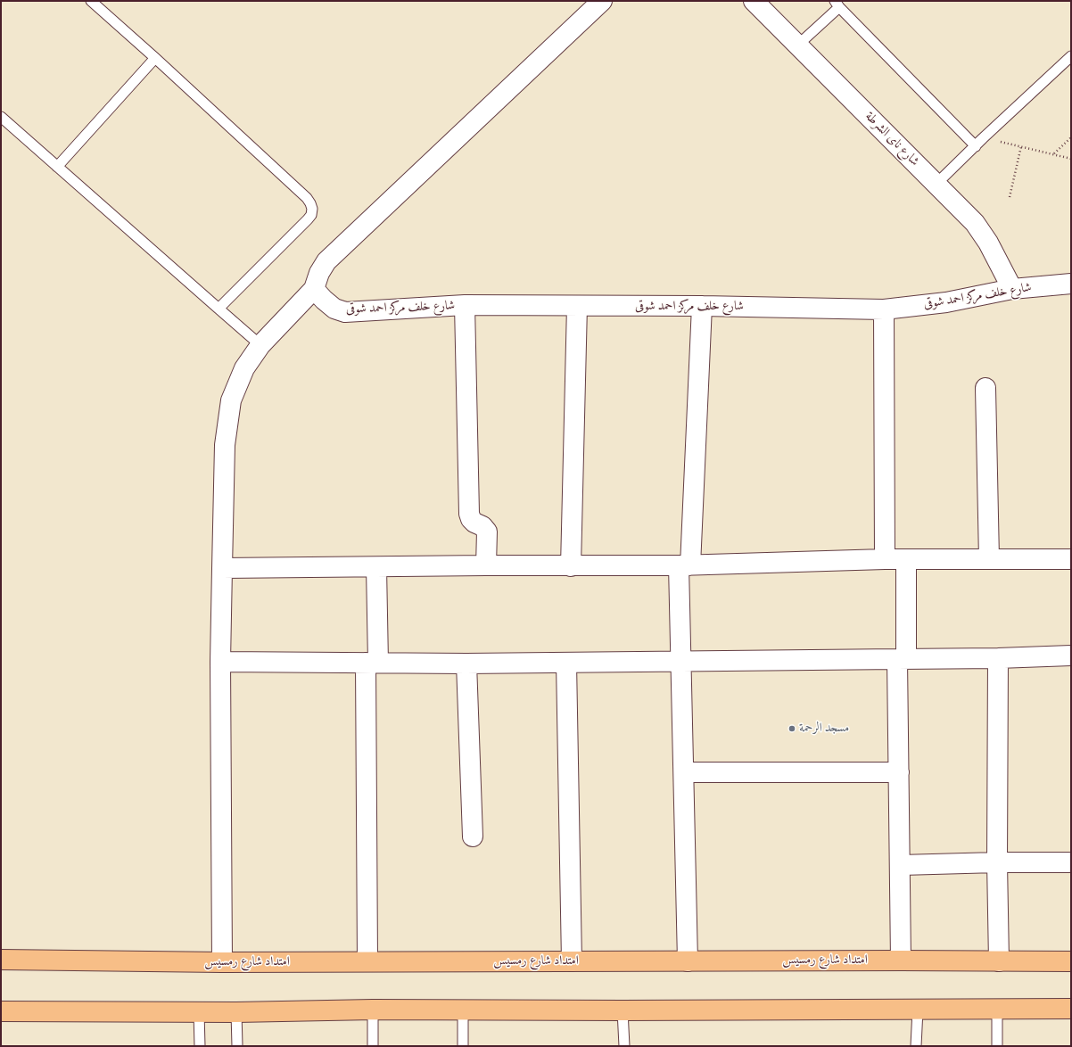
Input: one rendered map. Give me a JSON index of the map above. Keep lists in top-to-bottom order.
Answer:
{
  "streets": {
    "main road": ["امتداد شارع رمسيس"],
    "street": ["شارع ناى الشرطة", "شارع خلف مركز احمد شوقى"]
  },
  "crossings": [
    ["شارع ناى الشرطة", "شارع خلف مركز احمد شوقى"]
  ],
  "places": ["مسجد الرحمة"]
}
